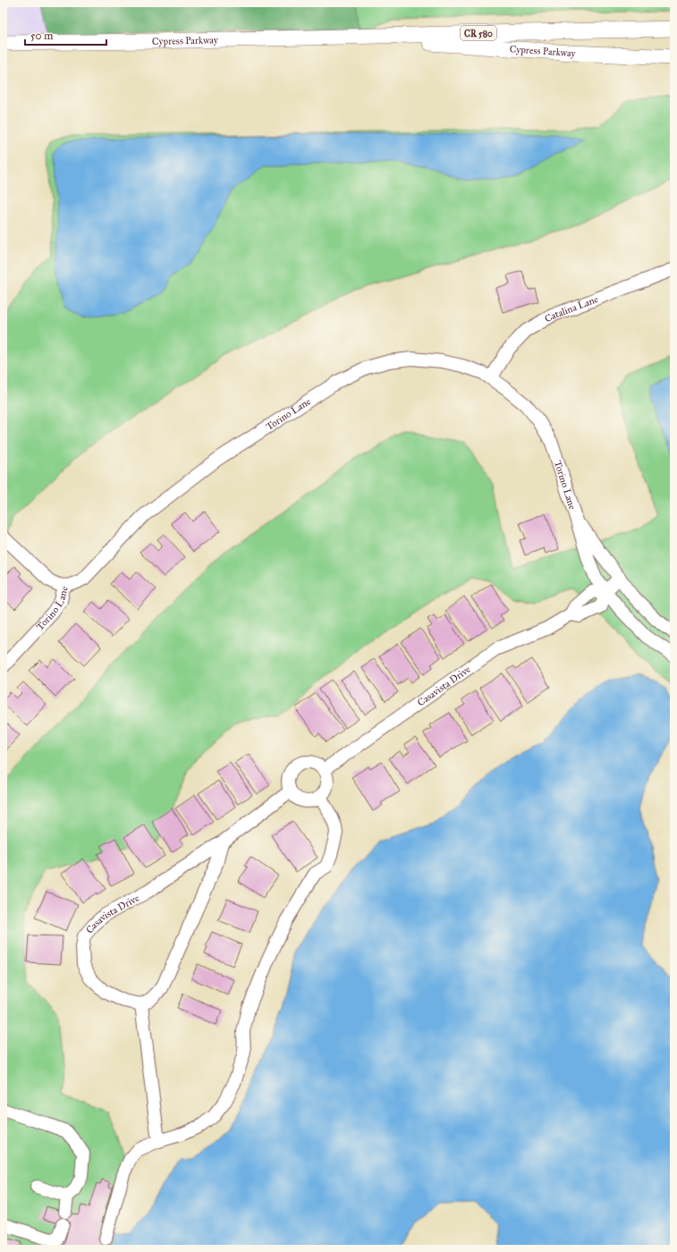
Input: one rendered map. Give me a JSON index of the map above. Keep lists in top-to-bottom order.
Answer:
{
  "streets": {
    "main road": ["CR 580", "Cypress Parkway"],
    "street": ["Catalina Lane", "Torino Lane", "Casavista Drive"]
  },
  "crossings": [
    ["Catalina Lane", "Torino Lane"],
    ["Torino Lane", "Casavista Drive"]
  ],
  "scale_bar": "50 m"
}
